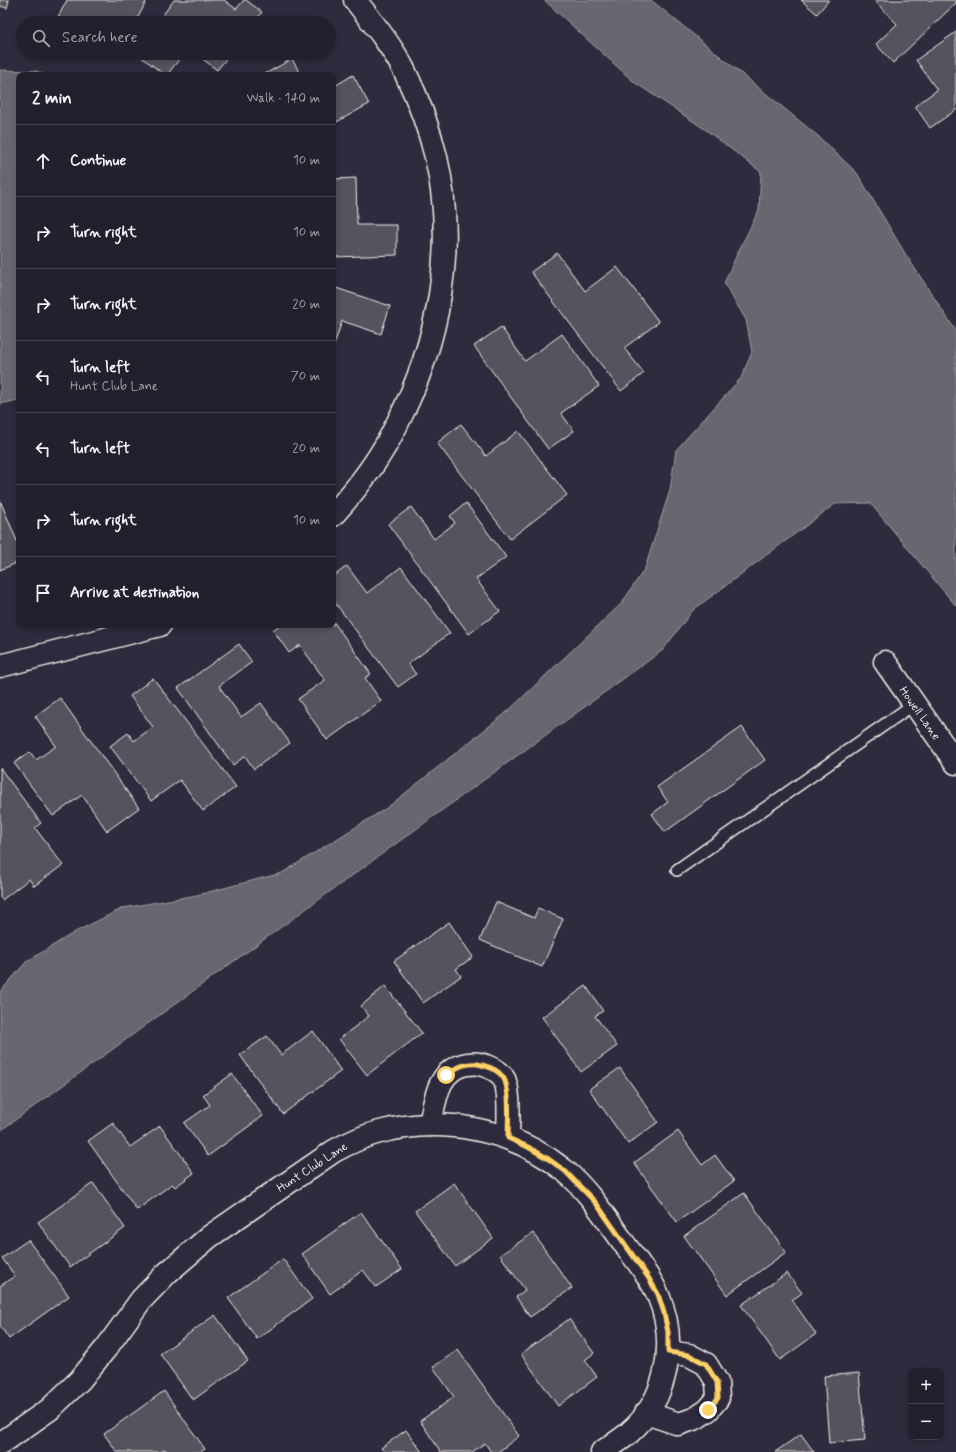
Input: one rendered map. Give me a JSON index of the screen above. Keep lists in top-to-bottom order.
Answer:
{
  "streets": {
    "street": ["Howell Lane", "Hunt Club Lane"]
  },
  "page": {
    "search": "Search here",
    "heading": ["2 min", "Walk · 140 m"],
    "list": [
      ["Continue", "10 m"],
      ["Turn right", "10 m"],
      ["Turn right", "20 m"],
      ["Turn left", "Hunt Club Lane", "70 m"],
      ["Turn left", "20 m"],
      ["Turn right", "10 m"],
      "Arrive at destination"
    ],
    "map_buttons": ["+", "−"]
  }
}
